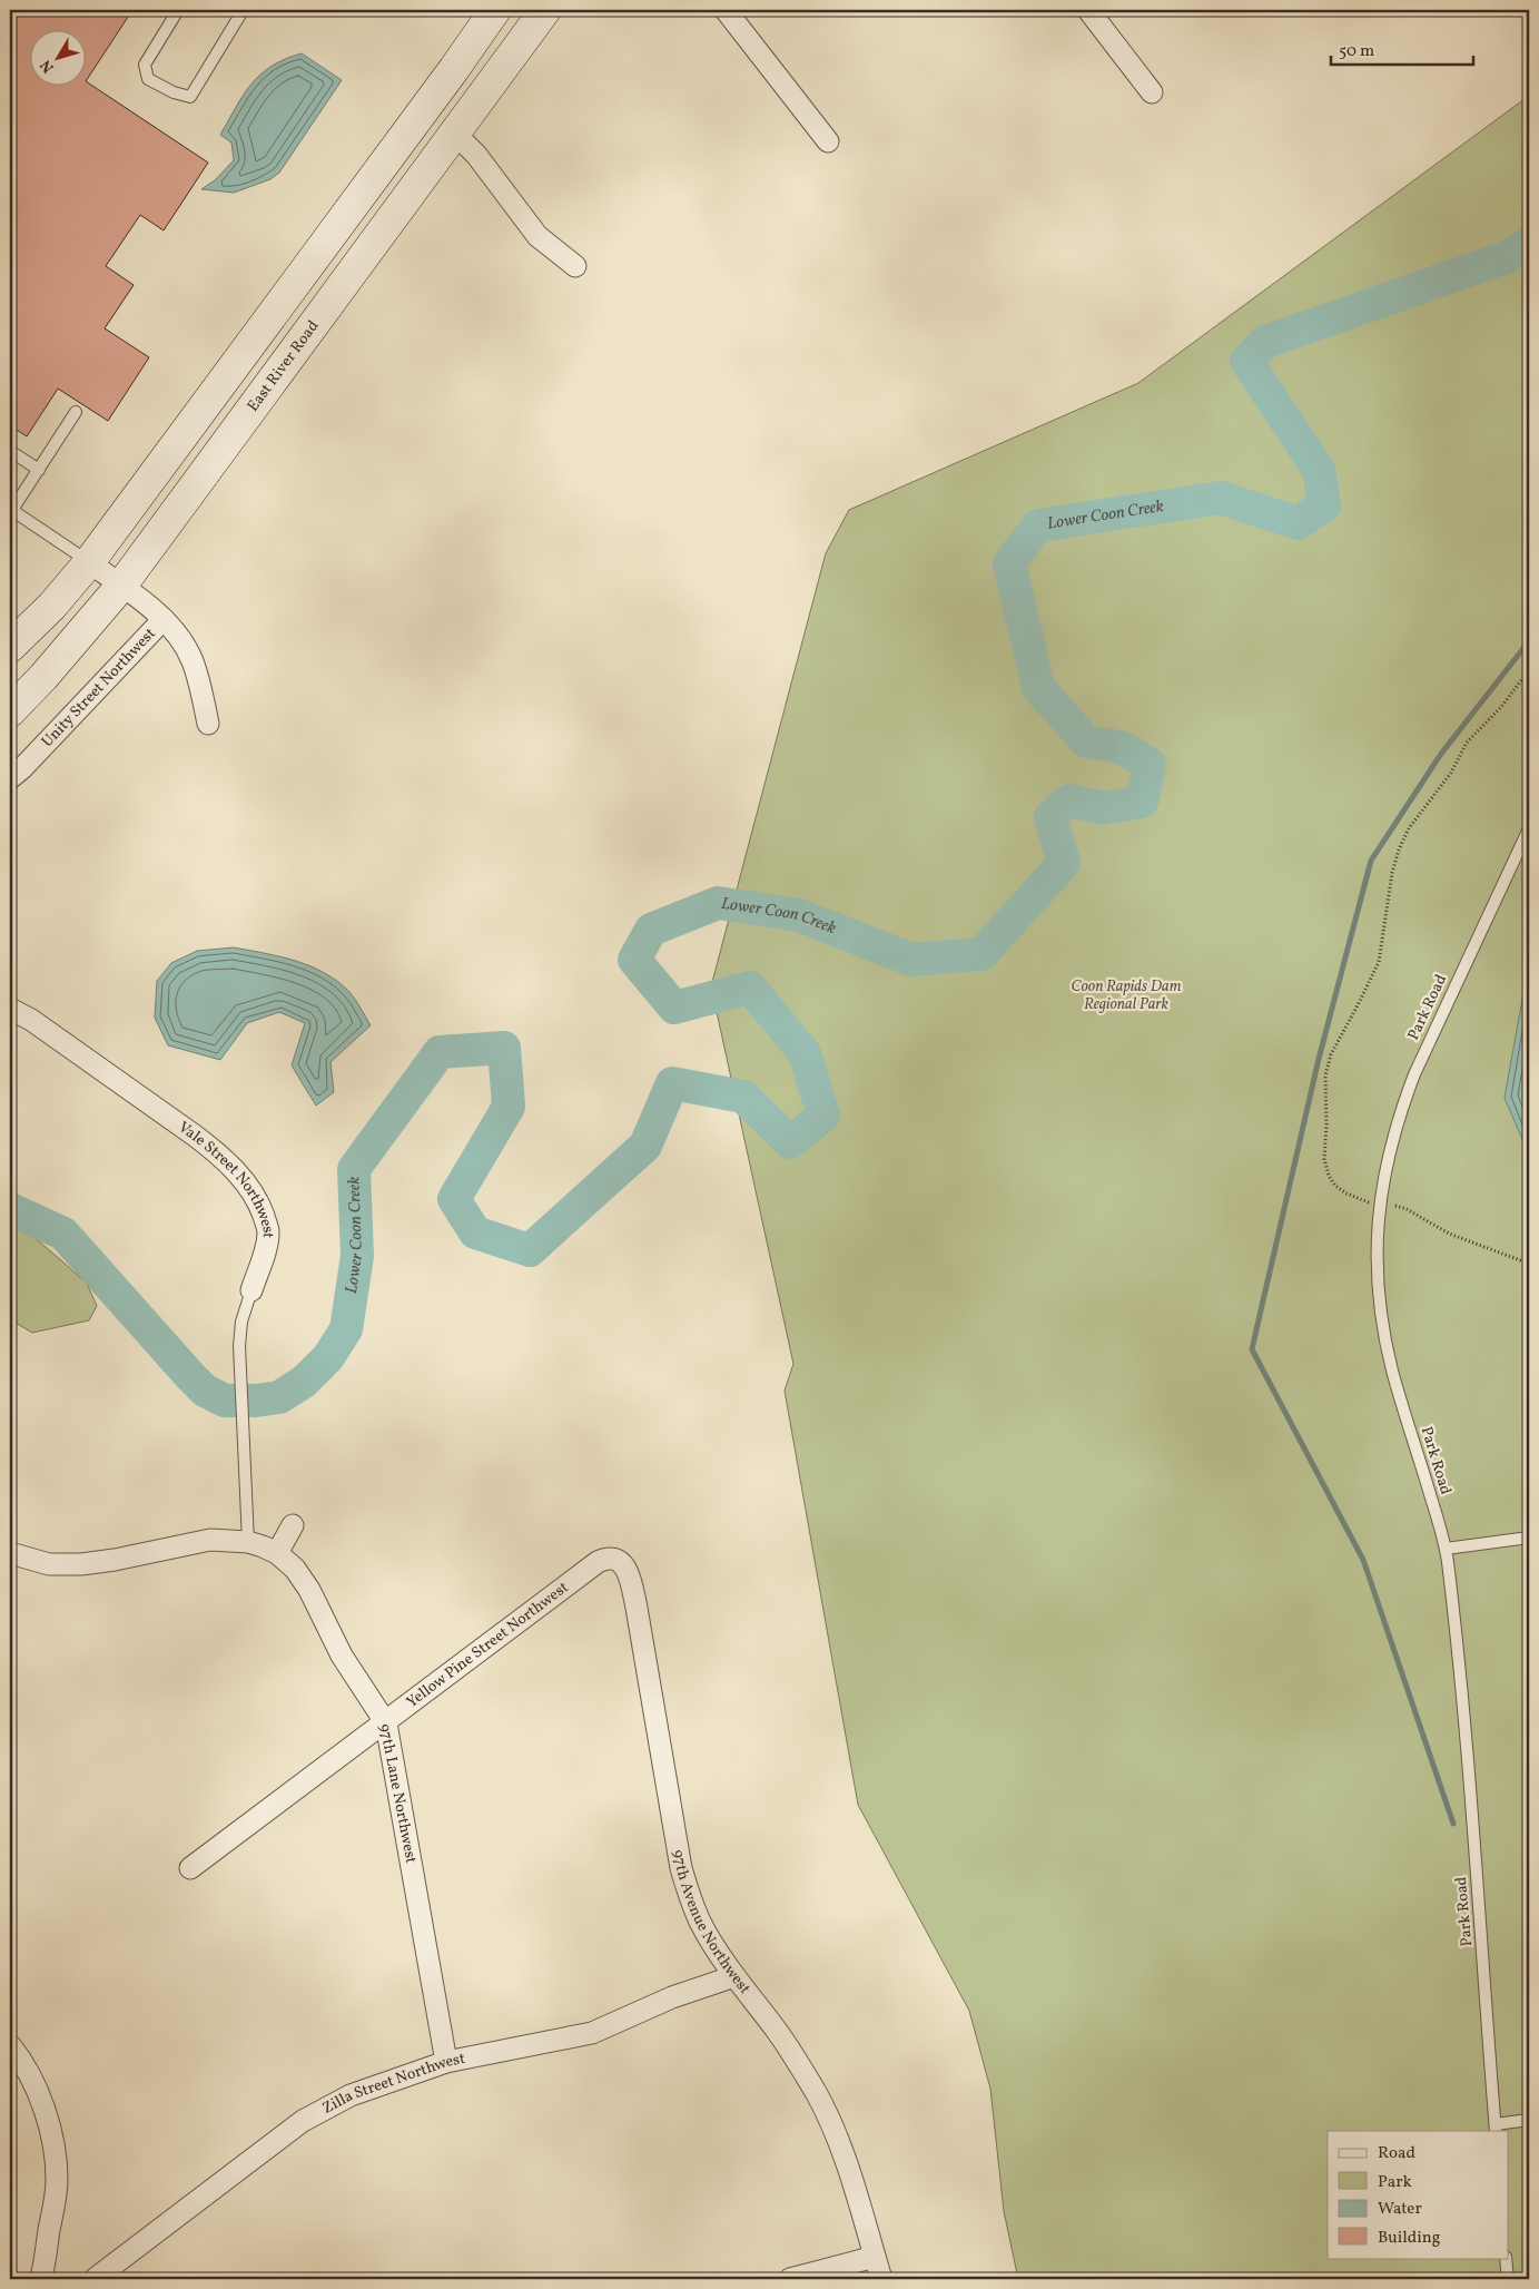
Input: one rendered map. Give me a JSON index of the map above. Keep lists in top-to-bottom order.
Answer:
{
  "streets": {
    "main road": ["East River Road"],
    "street": [
      "Unity Street Northwest",
      "Vale Street Northwest",
      "Yellow Pine Street Northwest",
      "97th Lane Northwest",
      "97th Avenue Northwest",
      "Zilla Street Northwest"
    ],
    "lane": ["Park Road"]
  },
  "crossings": [
    ["Vale Street Northwest", "97th Lane Northwest"],
    ["Yellow Pine Street Northwest", "97th Lane Northwest"],
    ["Yellow Pine Street Northwest", "97th Avenue Northwest"],
    ["97th Lane Northwest", "Zilla Street Northwest"],
    ["97th Avenue Northwest", "Zilla Street Northwest"]
  ],
  "water": ["Lower Coon Creek"],
  "parks": ["Coon Rapids Dam Regional Park"],
  "legend": [
    "Road",
    "Park",
    "Water",
    "Building"
  ],
  "scale_bar": "50 m",
  "north": "bottom left"
}
